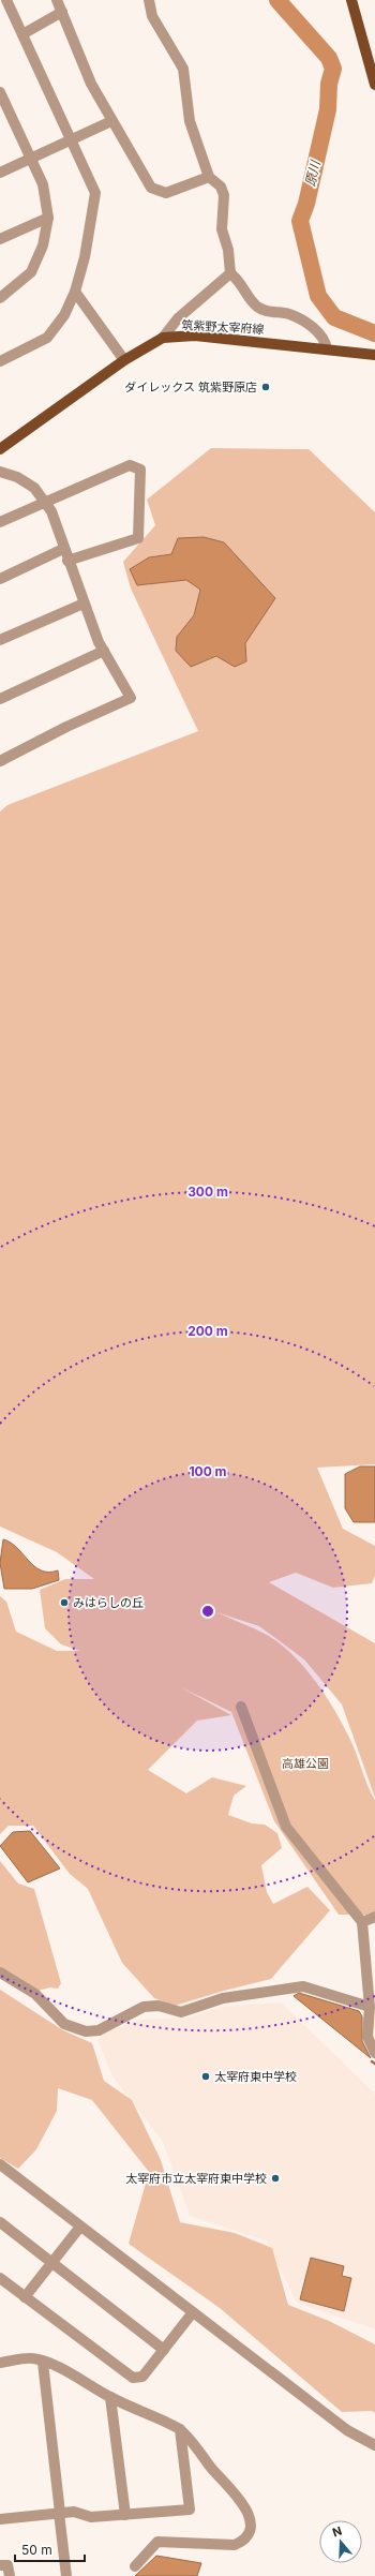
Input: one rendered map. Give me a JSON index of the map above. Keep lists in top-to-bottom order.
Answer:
{
  "streets": {
    "main road": ["筑紫野太宰府線"]
  },
  "water": ["原川"],
  "parks": ["高雄公園"],
  "places": [
    "ダイレックス 筑紫野原店",
    "みはらしの丘",
    "太宰府東中学校",
    "太宰府市立太宰府東中学校"
  ],
  "scale_bar": "50 m",
  "north": "top",
  "rings": ["300 m", "200 m", "100 m"]
}
